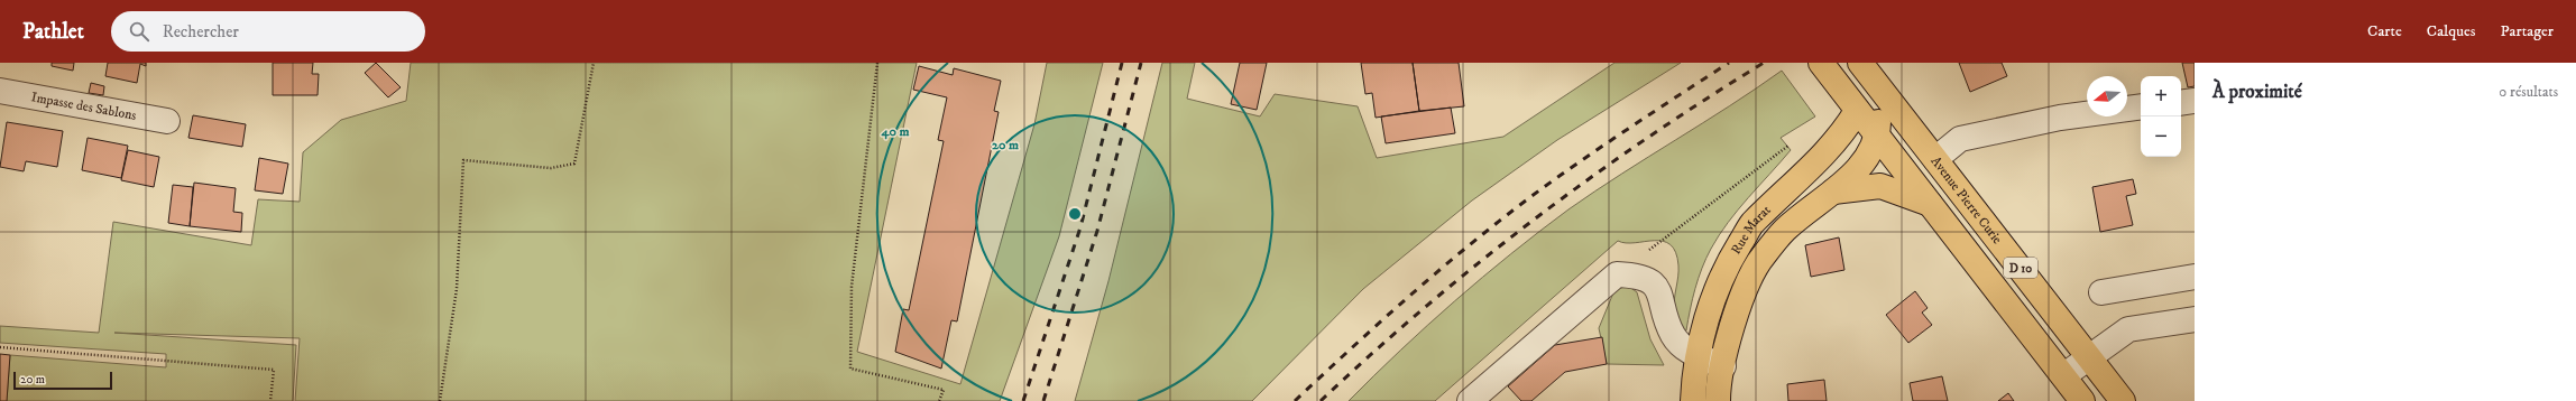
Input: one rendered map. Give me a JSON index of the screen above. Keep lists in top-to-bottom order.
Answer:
{
  "streets": {
    "main road": ["Avenue Pierre Curie", "Rue Marat", "D 10"],
    "street": ["Impasse des Sablons"]
  },
  "crossings": [
    ["Avenue Pierre Curie", "Rue Marat"],
    ["Avenue Pierre Curie", "D 10"],
    ["Rue Marat", "D 10"]
  ],
  "scale_bar": "20 m",
  "north": "left",
  "page": {
    "header": "Pathlet",
    "search": "Rechercher",
    "nav": ["Carte", "Calques", "Partager"],
    "heading": ["À proximité", "0 résultats"],
    "map_buttons": ["+", "−"],
    "scale": "20 m"
  },
  "rings": ["40 m", "20 m"]
}
